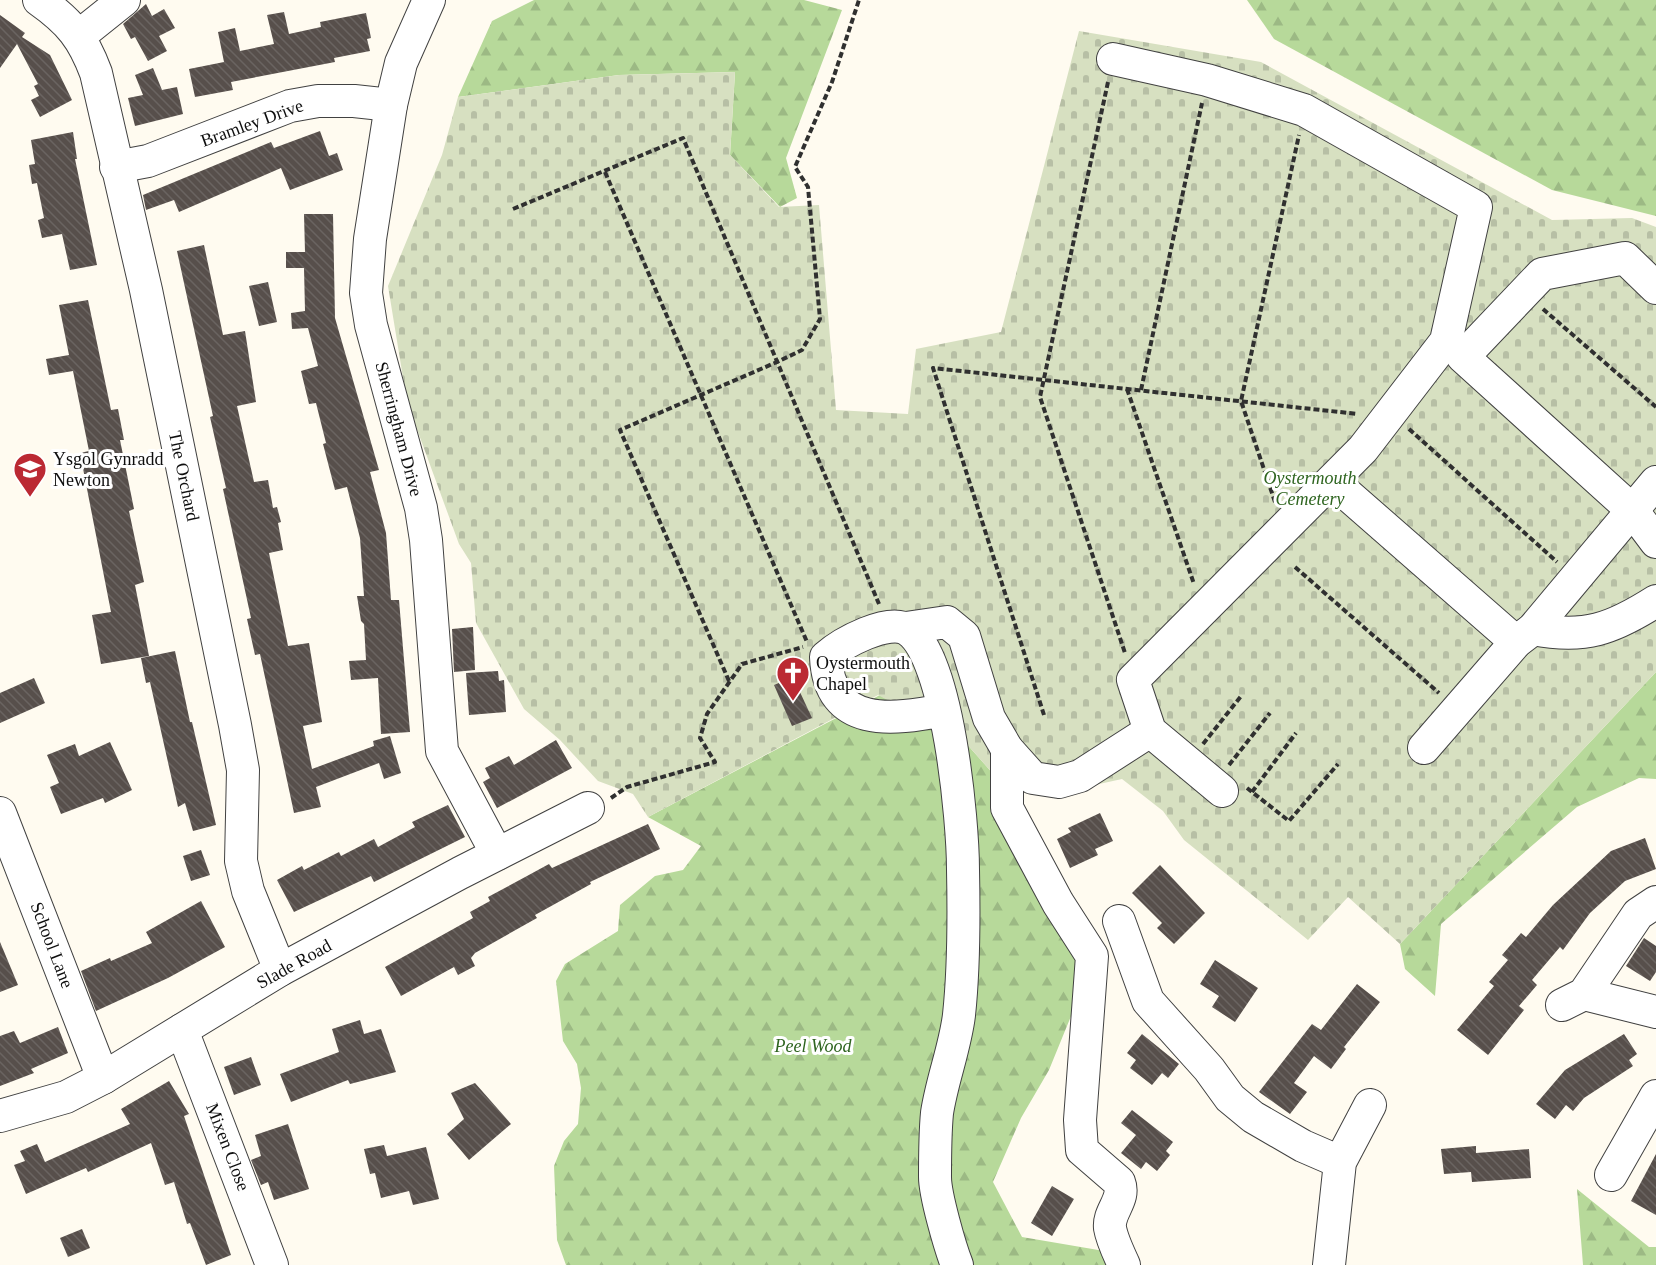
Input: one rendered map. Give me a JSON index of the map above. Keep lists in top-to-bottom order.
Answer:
{
  "streets": {
    "street": [
      "Bramley Drive",
      "Sherringham Drive",
      "The Orchard",
      "School Lane",
      "Slade Road",
      "Mixen Close"
    ]
  },
  "crossings": [
    ["Bramley Drive", "Sherringham Drive"],
    ["Bramley Drive", "The Orchard"],
    ["Sherringham Drive", "Slade Road"],
    ["The Orchard", "Slade Road"],
    ["School Lane", "Slade Road"],
    ["Slade Road", "Mixen Close"]
  ],
  "parks": ["Oystermouth Cemetery", "Peel Wood"],
  "places": {
    "school or university": ["Ysgol Gynradd Newton"],
    "church": ["Oystermouth Chapel"]
  }
}
